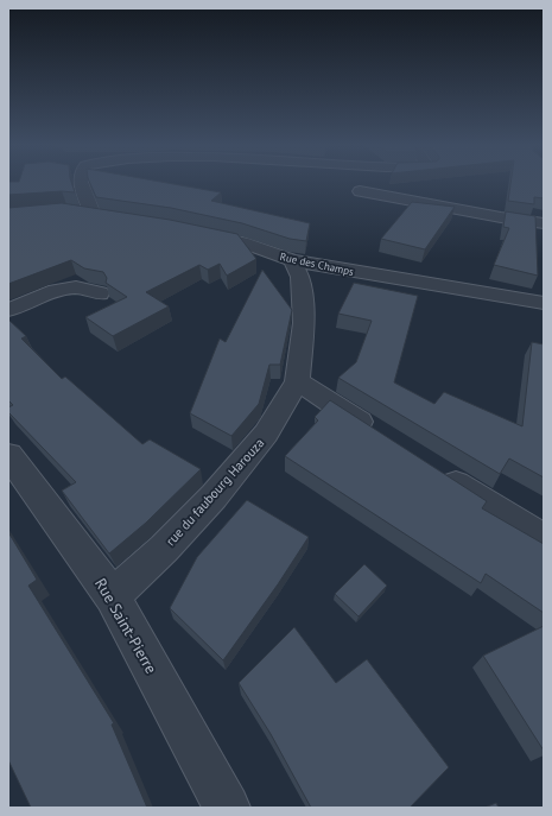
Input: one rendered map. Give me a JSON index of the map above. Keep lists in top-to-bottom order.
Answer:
{
  "streets": {
    "street": ["Rue des Champs", "rue du faubourg Harouza", "Rue Saint-Pierre"]
  },
  "crossings": [
    ["Rue des Champs", "rue du faubourg Harouza"],
    ["rue du faubourg Harouza", "Rue Saint-Pierre"]
  ]
}
